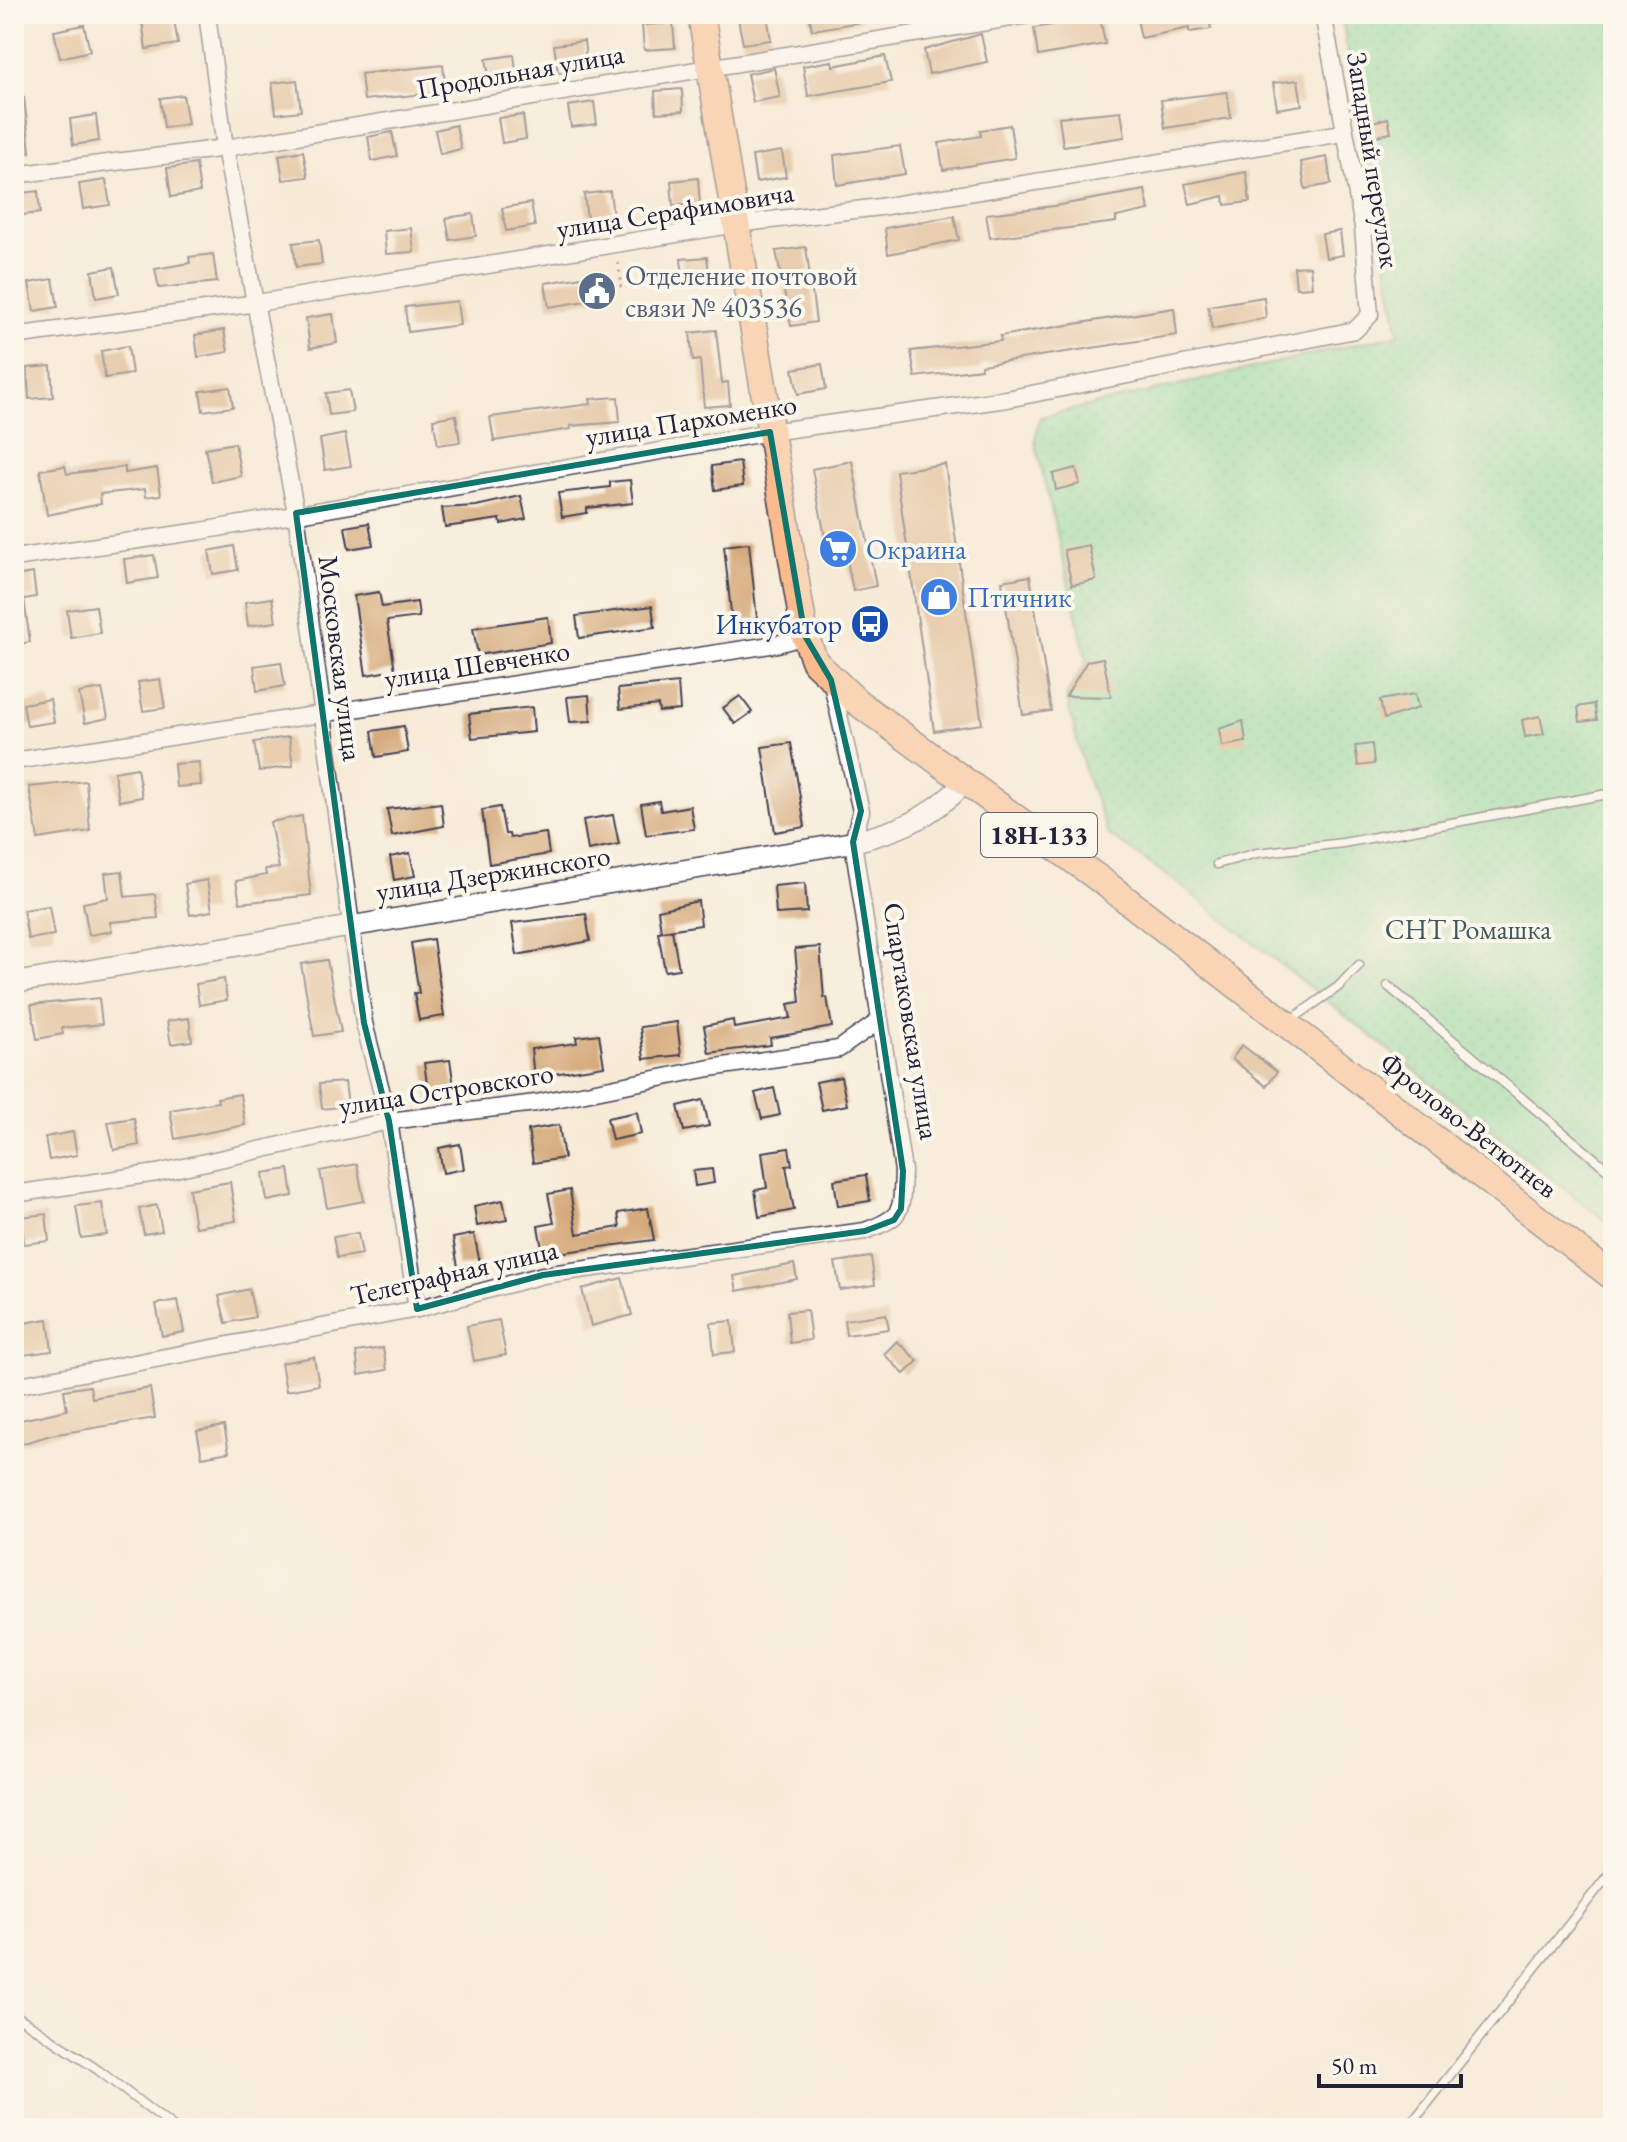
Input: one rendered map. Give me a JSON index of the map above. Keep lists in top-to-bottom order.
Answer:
{
  "streets": {
    "main road": ["18Н-133", "Фролово-Ветютнев"],
    "street": [
      "Продольная улица",
      "Западный переулок",
      "улица Серафимовича",
      "улица Пархоменко",
      "Московская улица",
      "улица Шевченко",
      "улица Дзержинского",
      "Спартаковская улица",
      "улица Островского",
      "Телеграфная улица"
    ]
  },
  "crossings": [
    ["Продольная улица", "Московская улица"],
    ["Продольная улица", "18Н-133"],
    ["Западный переулок", "улица Серафимовича"],
    ["Западный переулок", "улица Пархоменко"],
    ["улица Серафимовича", "Московская улица"],
    ["улица Серафимовича", "18Н-133"],
    ["улица Пархоменко", "Московская улица"],
    ["улица Пархоменко", "18Н-133"],
    ["Московская улица", "улица Шевченко"],
    ["Московская улица", "улица Дзержинского"],
    ["Московская улица", "улица Островского"],
    ["Московская улица", "Телеграфная улица"],
    ["улица Шевченко", "18Н-133"],
    ["18Н-133", "улица Дзержинского"],
    ["18Н-133", "Спартаковская улица"],
    ["18Н-133", "Фролово-Ветютнев"],
    ["улица Дзержинского", "Спартаковская улица"],
    ["Спартаковская улица", "улица Островского"],
    ["Спартаковская улица", "Телеграфная улица"]
  ],
  "parks": ["СНТ Ромашка"],
  "places": {
    "public building": ["Отделение почтовой связи № 403536"],
    "supermarket": ["Окраина"],
    "shop": ["Птичник"],
    "bus stop": ["Инкубатор"]
  },
  "scale_bar": "50 m"
}
